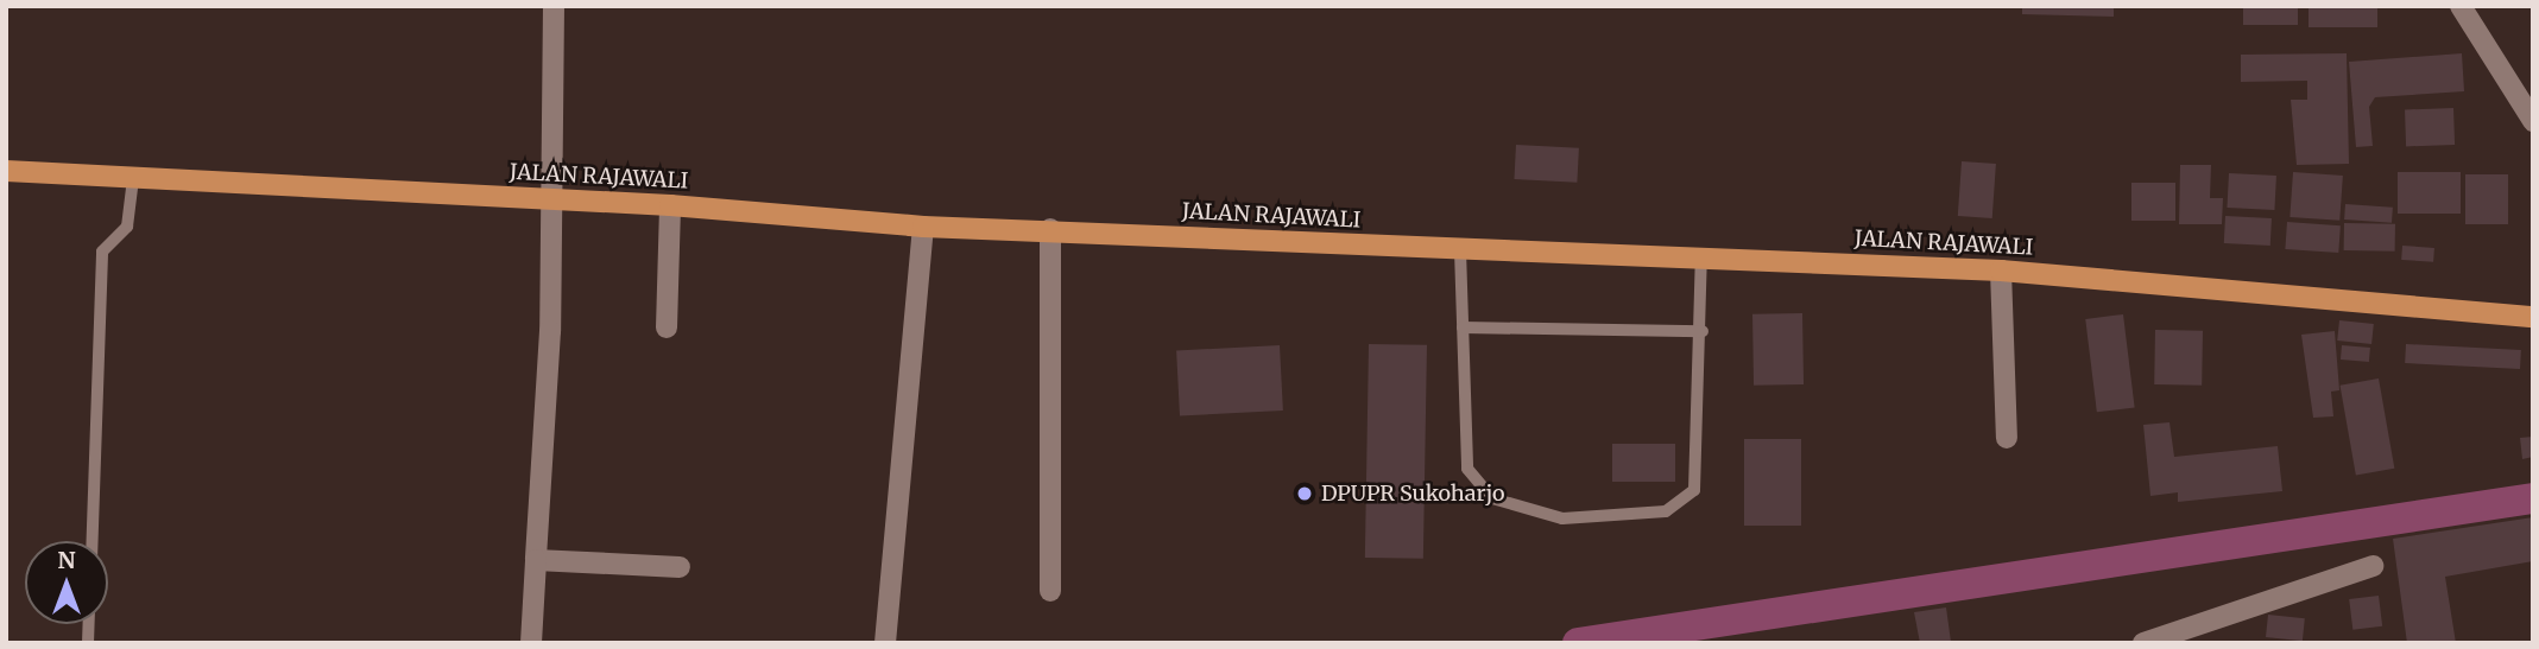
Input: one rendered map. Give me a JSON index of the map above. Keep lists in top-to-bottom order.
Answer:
{
  "streets": {
    "main road": ["JALAN RAJAWALI"]
  },
  "places": ["DPUPR Sukoharjo"],
  "north": "top"
}
